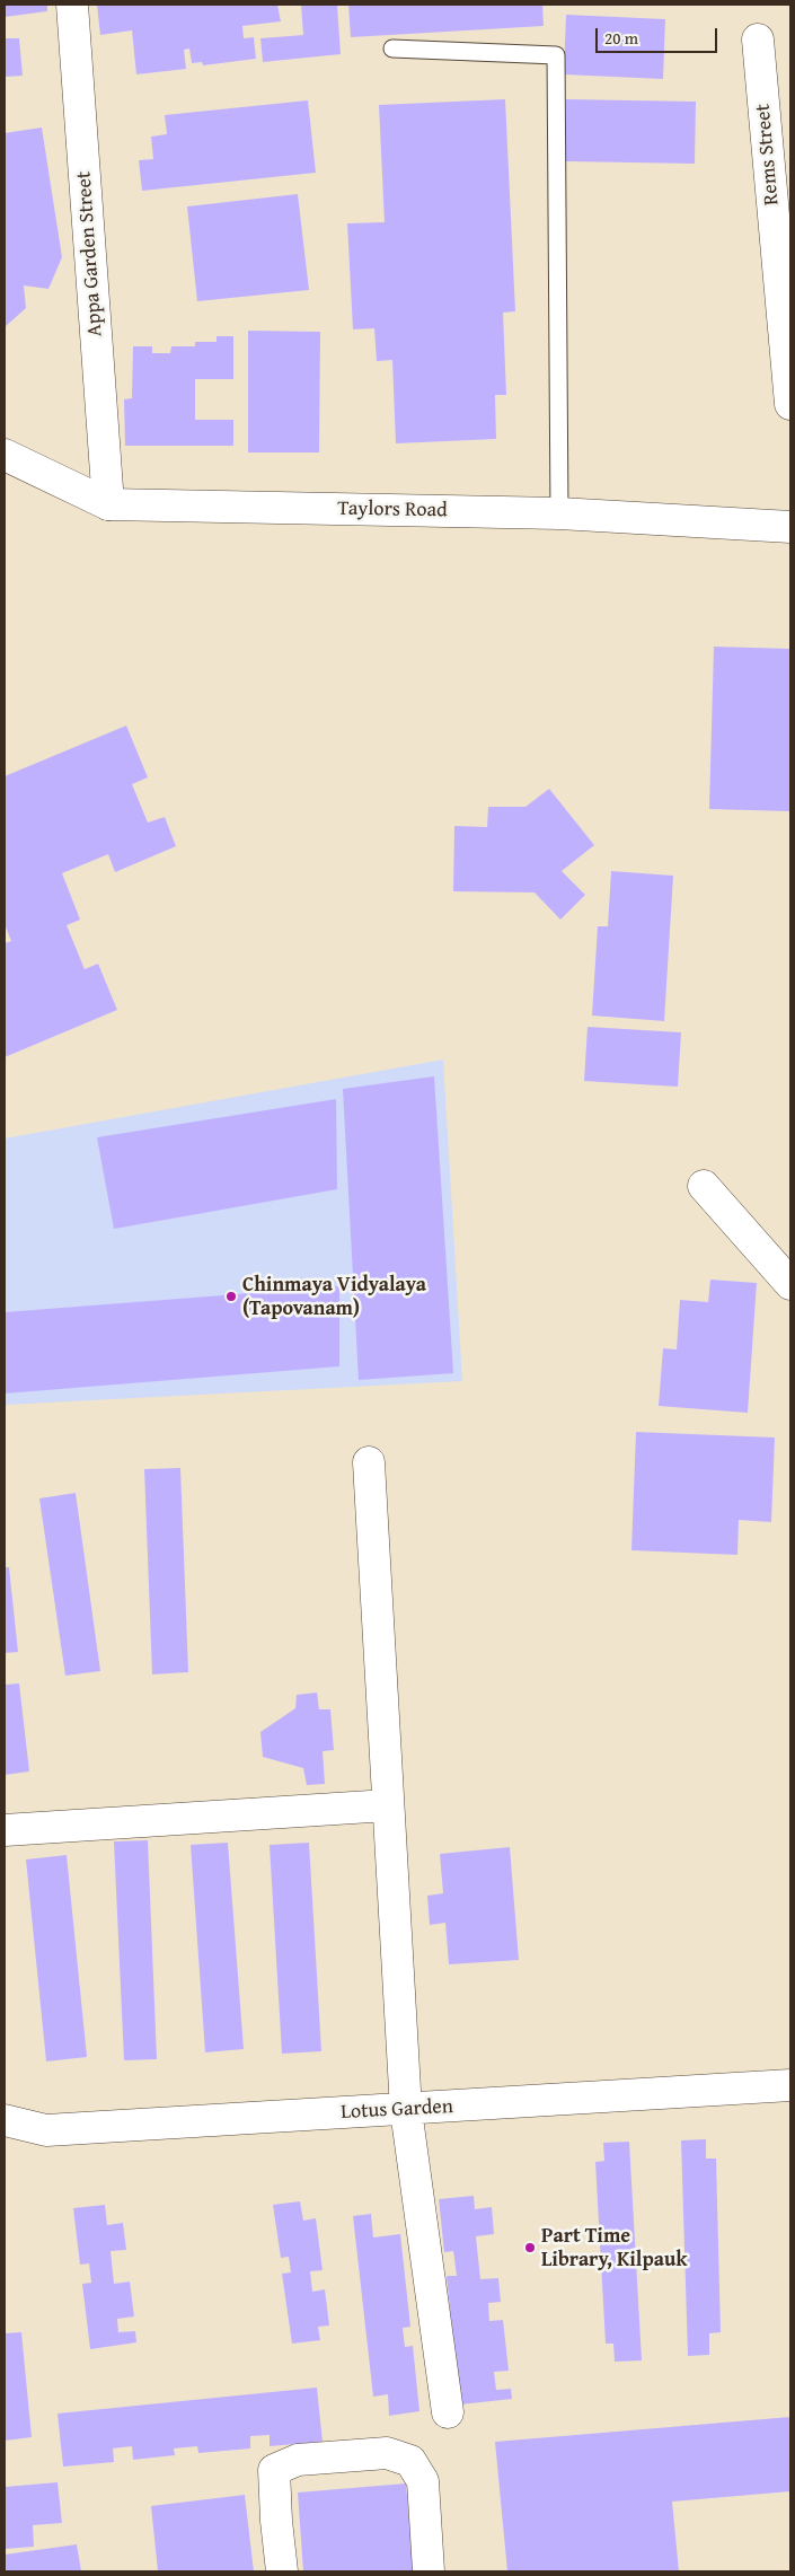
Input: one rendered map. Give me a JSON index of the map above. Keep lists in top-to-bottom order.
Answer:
{
  "streets": {
    "street": [
      "Rems Street",
      "Appa Garden Street",
      "Taylors Road",
      "Lotus Garden"
    ]
  },
  "crossings": [
    ["Appa Garden Street", "Taylors Road"]
  ],
  "places": ["Chinmaya Vidyalaya (Tapovanam)", "Part Time Library, Kilpauk"],
  "scale_bar": "20 m"
}
